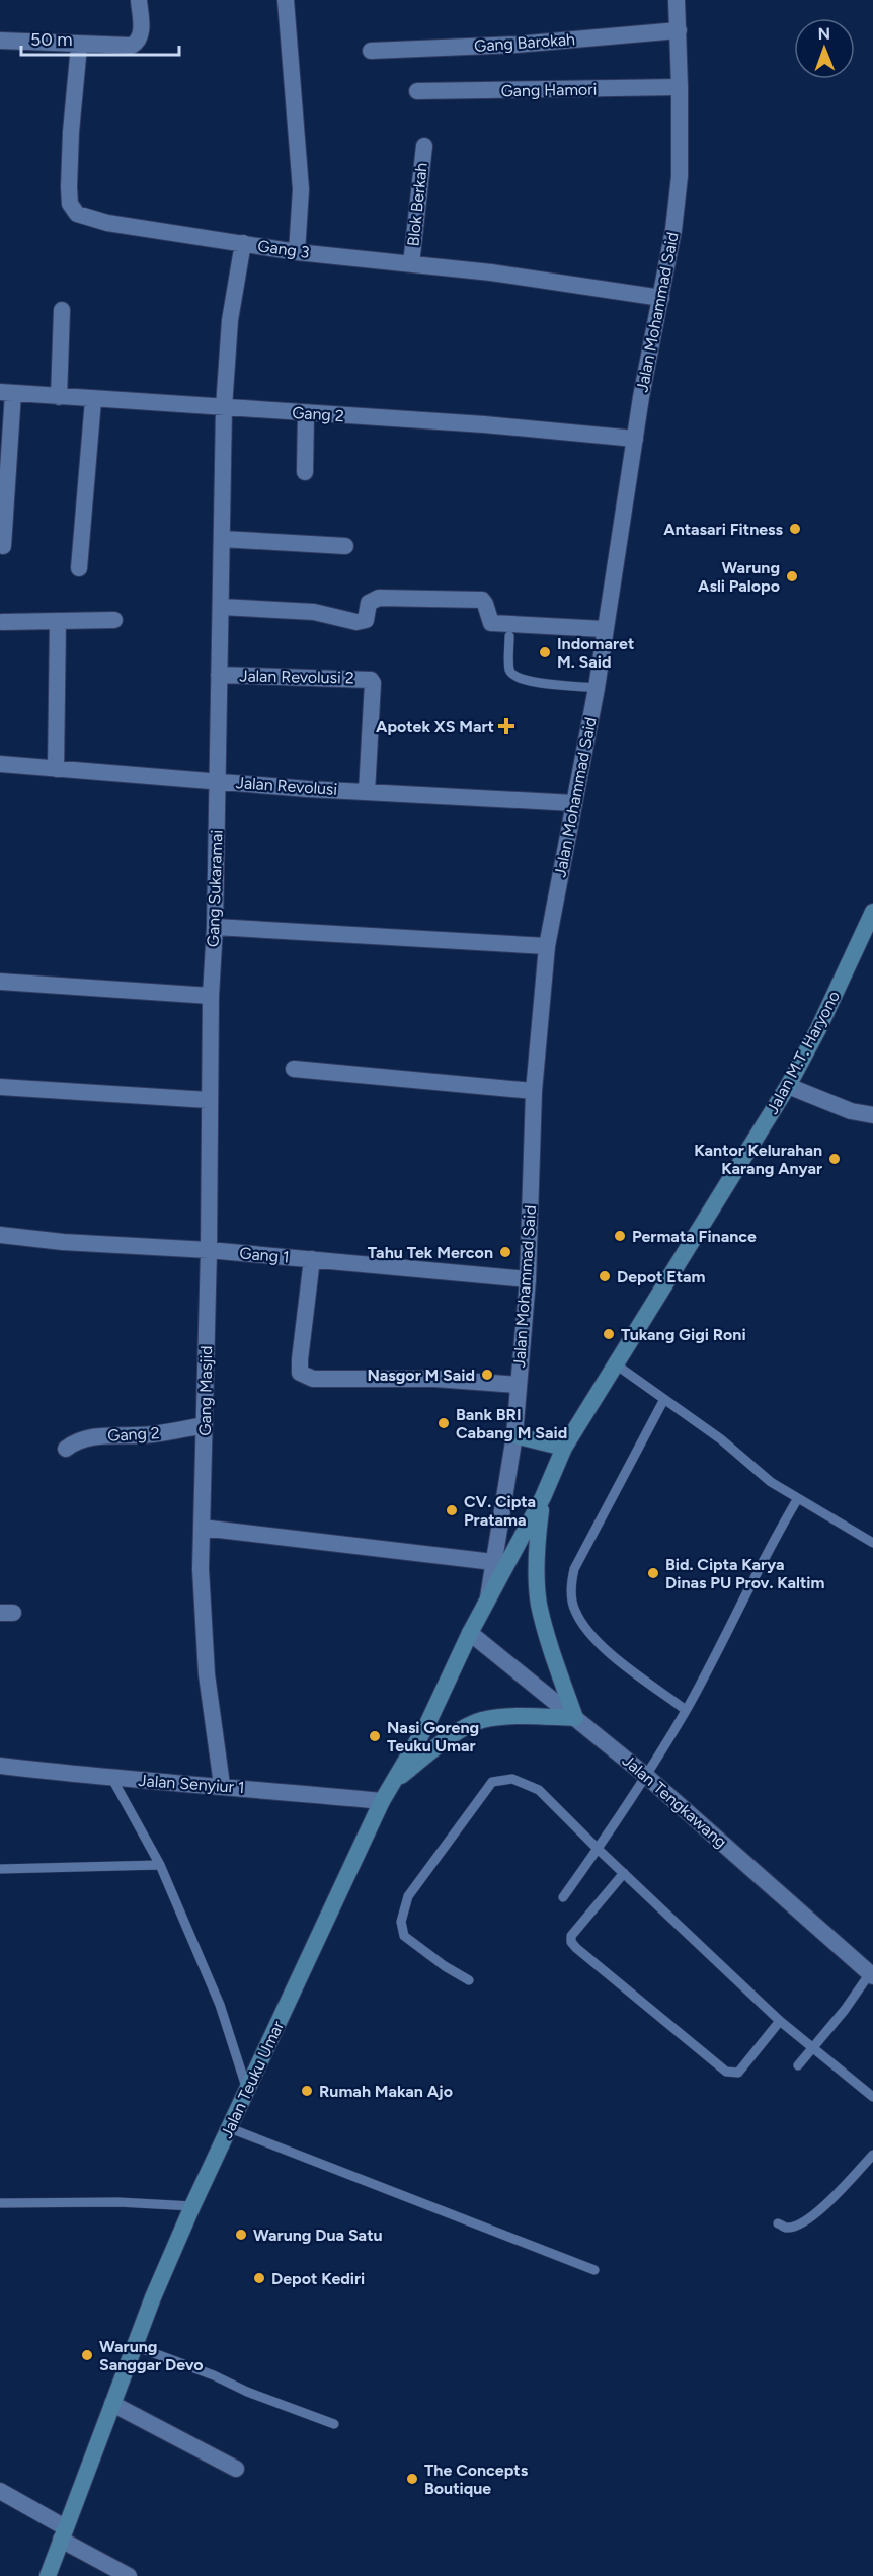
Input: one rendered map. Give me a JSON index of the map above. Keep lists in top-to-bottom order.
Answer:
{
  "streets": {
    "main road": ["Jalan M.T. Haryono", "Jalan Teuku Umar"],
    "street": [
      "Gang Barokah",
      "Gang Hamori",
      "Blok Berkah",
      "Gang 3",
      "Jalan Mohammad Said",
      "Gang 2",
      "Jalan Revolusi 2",
      "Jalan Revolusi",
      "Gang Sukaramai",
      "Gang 1",
      "Gang Masjid",
      "Jalan Senyiur 1",
      "Jalan Tengkawang"
    ]
  },
  "crossings": [
    ["Gang Barokah", "Jalan Mohammad Said"],
    ["Gang Hamori", "Jalan Mohammad Said"],
    ["Blok Berkah", "Gang 3"],
    ["Gang 3", "Jalan Mohammad Said"],
    ["Gang 3", "Gang Sukaramai"],
    ["Jalan Mohammad Said", "Gang 2"],
    ["Jalan Mohammad Said", "Jalan Revolusi"],
    ["Jalan Mohammad Said", "Jalan M.T. Haryono"],
    ["Jalan Mohammad Said", "Gang 1"],
    ["Jalan Mohammad Said", "Jalan Teuku Umar"],
    ["Gang 2", "Gang Sukaramai"],
    ["Gang 2", "Gang Masjid"],
    ["Jalan Revolusi 2", "Jalan Revolusi"],
    ["Jalan Revolusi 2", "Gang Sukaramai"],
    ["Jalan Revolusi", "Gang Sukaramai"],
    ["Gang Sukaramai", "Gang Masjid"],
    ["Jalan M.T. Haryono", "Jalan Teuku Umar"],
    ["Gang 1", "Gang Masjid"],
    ["Gang Masjid", "Jalan Senyiur 1"],
    ["Jalan Senyiur 1", "Jalan Teuku Umar"],
    ["Jalan Tengkawang", "Jalan Teuku Umar"]
  ],
  "places": {
    "other": [
      "Antasari Fitness",
      "Warung Asli Palopo",
      "Indomaret M. Said",
      "Kantor Kelurahan Karang Anyar",
      "Permata Finance",
      "Tahu Tek Mercon",
      "Depot Etam",
      "Tukang Gigi Roni",
      "Nasgor M Said",
      "Bank BRI Cabang M Said",
      "CV. Cipta Pratama",
      "Bid. Cipta Karya Dinas PU Prov. Kaltim",
      "Nasi Goreng Teuku Umar",
      "Rumah Makan Ajo",
      "Warung Dua Satu",
      "Depot Kediri",
      "Warung Sanggar Devo",
      "The Concepts Boutique"
    ],
    "health": ["Apotek XS Mart"]
  },
  "scale_bar": "50 m",
  "north": "top"
}
